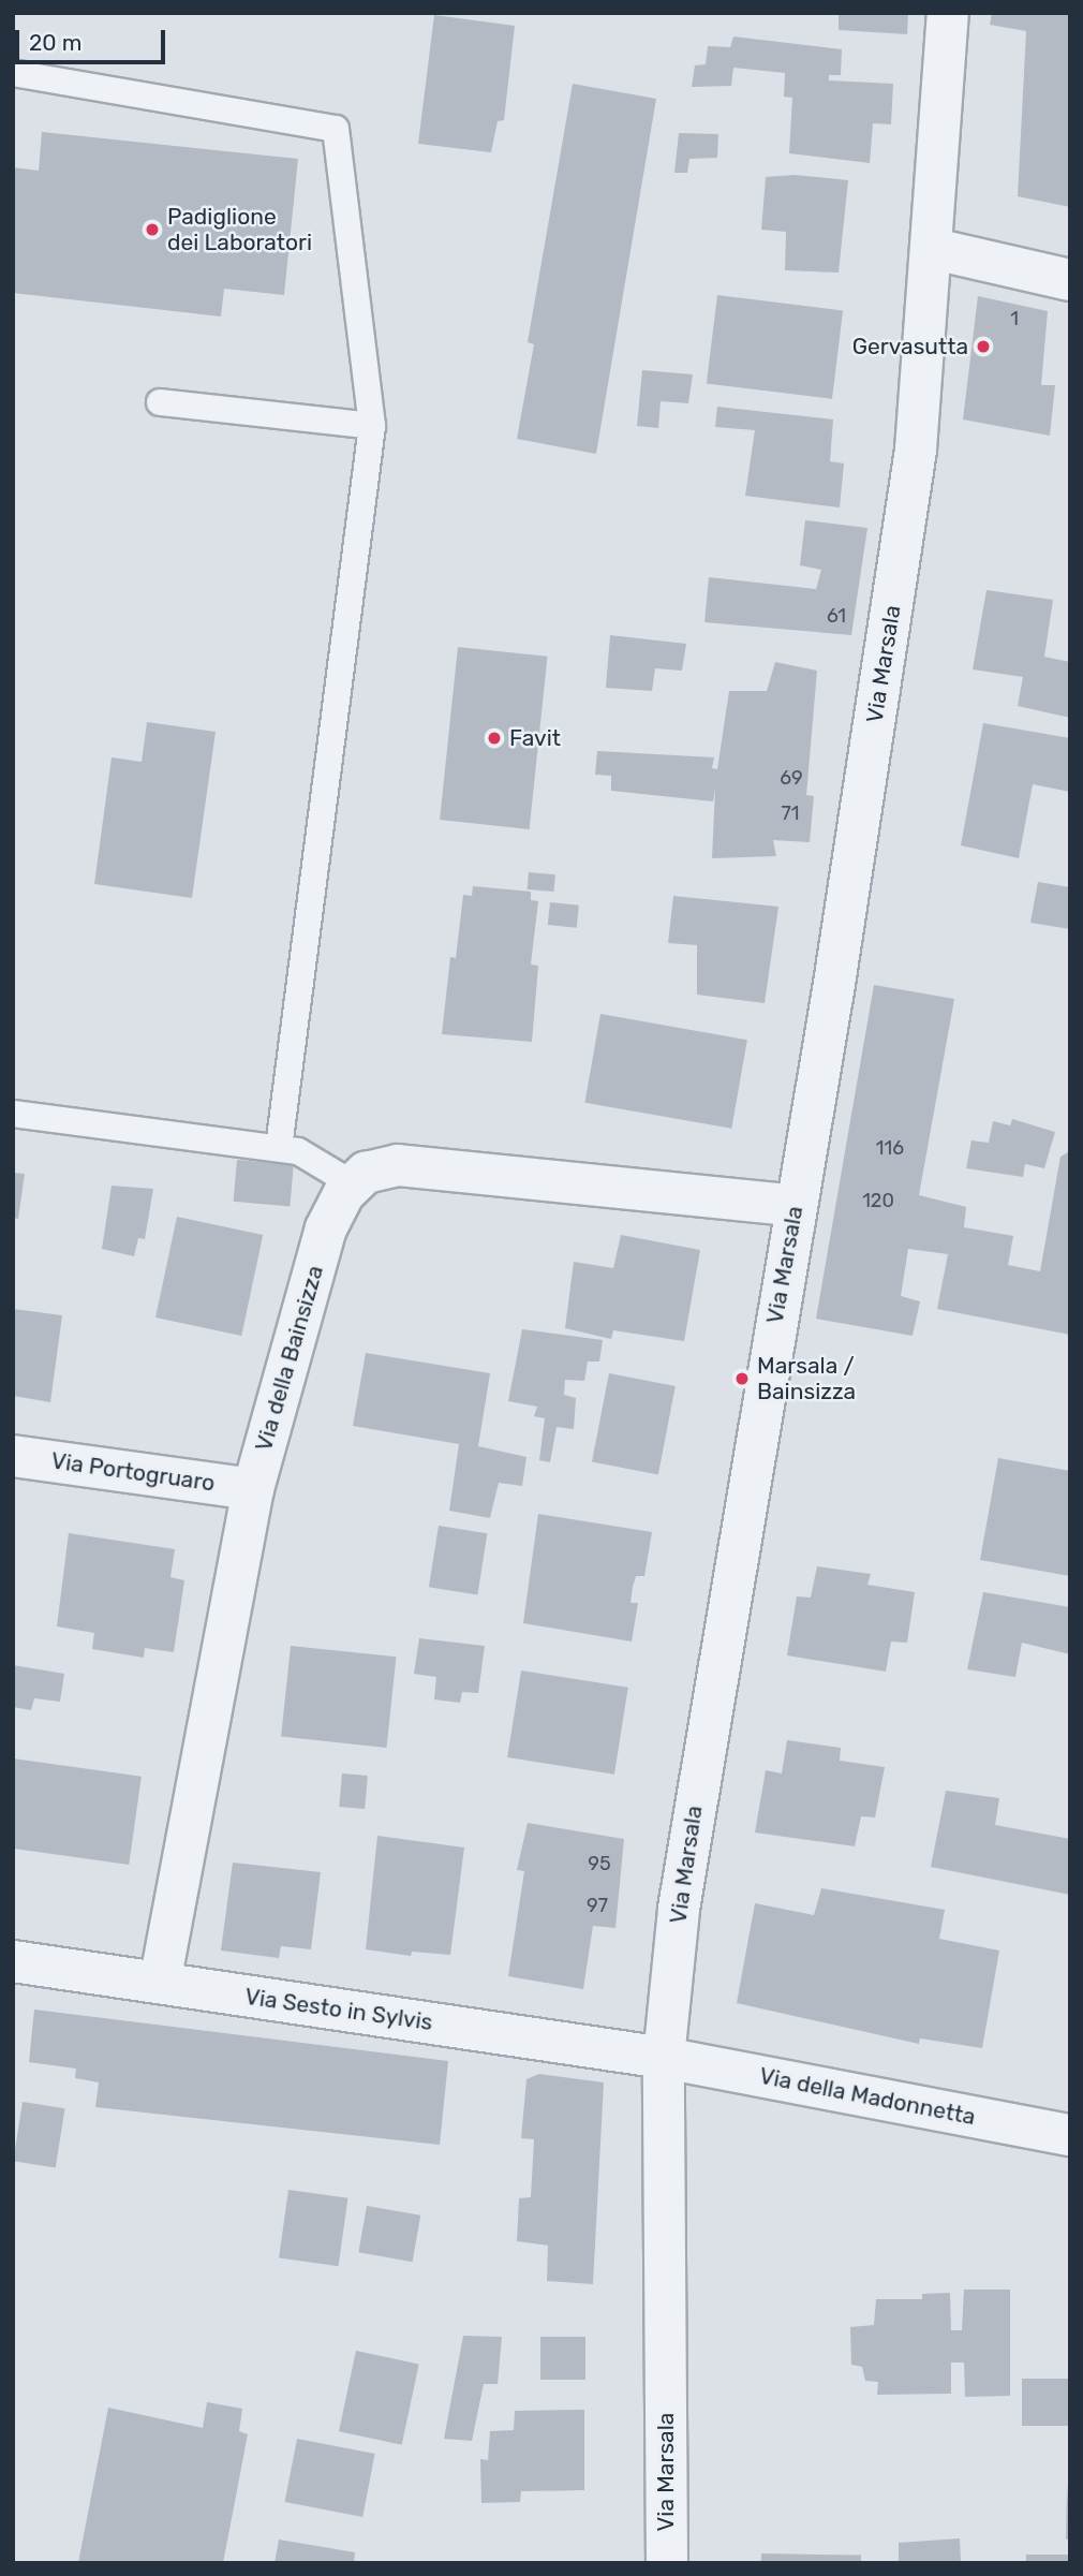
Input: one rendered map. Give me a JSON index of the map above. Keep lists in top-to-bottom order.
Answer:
{
  "streets": {
    "street": [
      "Via Marsala",
      "Via della Bainsizza",
      "Via Portogruaro",
      "Via Sesto in Sylvis",
      "Via della Madonnetta"
    ]
  },
  "crossings": [
    ["Via Marsala", "Via Sesto in Sylvis"],
    ["Via Marsala", "Via della Madonnetta"],
    ["Via della Bainsizza", "Via Portogruaro"],
    ["Via della Bainsizza", "Via Sesto in Sylvis"],
    ["Via Sesto in Sylvis", "Via della Madonnetta"]
  ],
  "places": [
    "Padiglione dei Laboratori",
    "Gervasutta",
    "Favit",
    "Marsala / Bainsizza"
  ],
  "house_numbers": [
    "1",
    "61",
    "69",
    "71",
    "116",
    "120",
    "95",
    "97"
  ],
  "scale_bar": "20 m"
}
